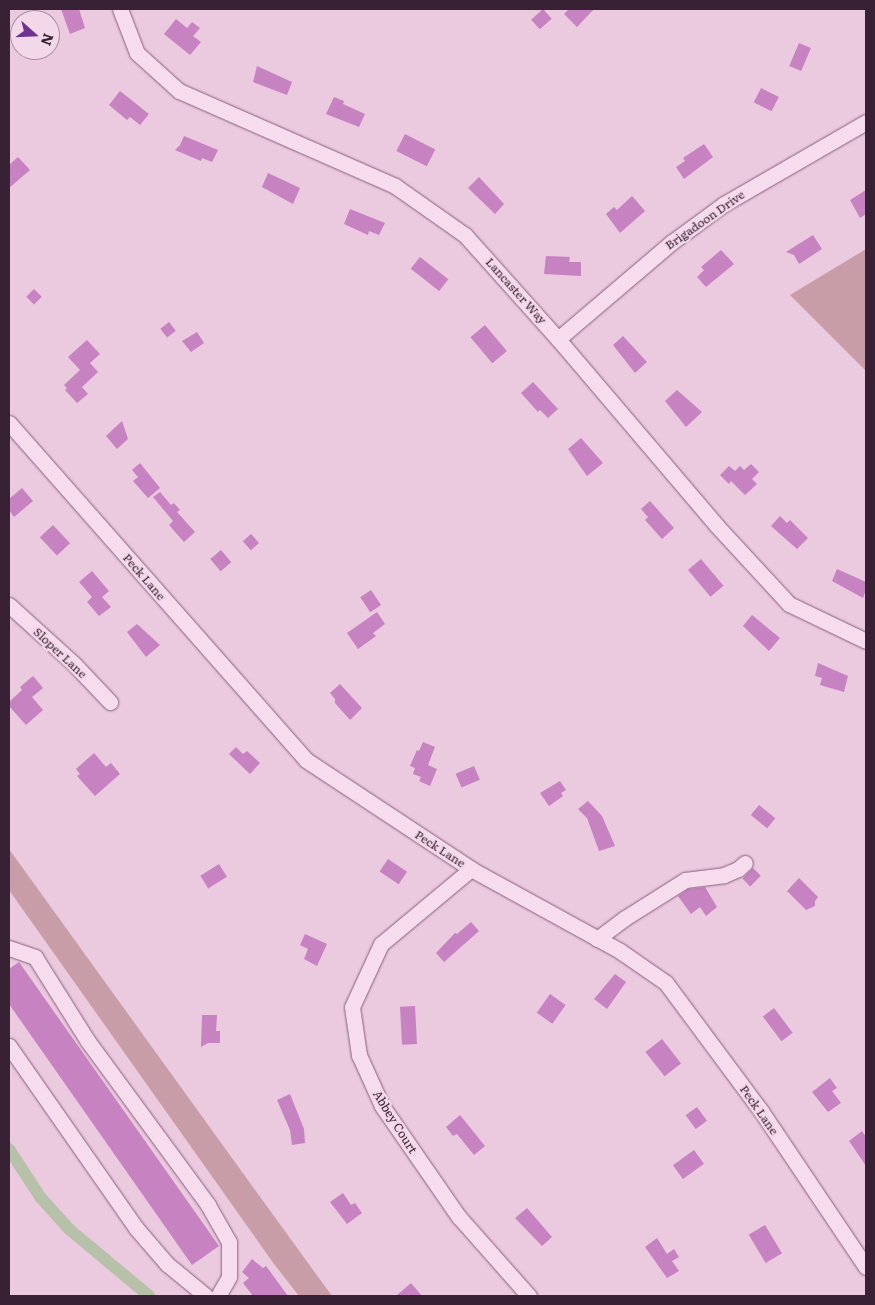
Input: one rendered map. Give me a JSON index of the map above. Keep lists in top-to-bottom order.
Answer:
{
  "streets": {
    "street": [
      "Brigadoon Drive",
      "Lancaster Way",
      "Peck Lane",
      "Sloper Lane",
      "Abbey Court"
    ]
  },
  "crossings": [
    ["Brigadoon Drive", "Lancaster Way"],
    ["Peck Lane", "Abbey Court"]
  ],
  "north": "right"
}
